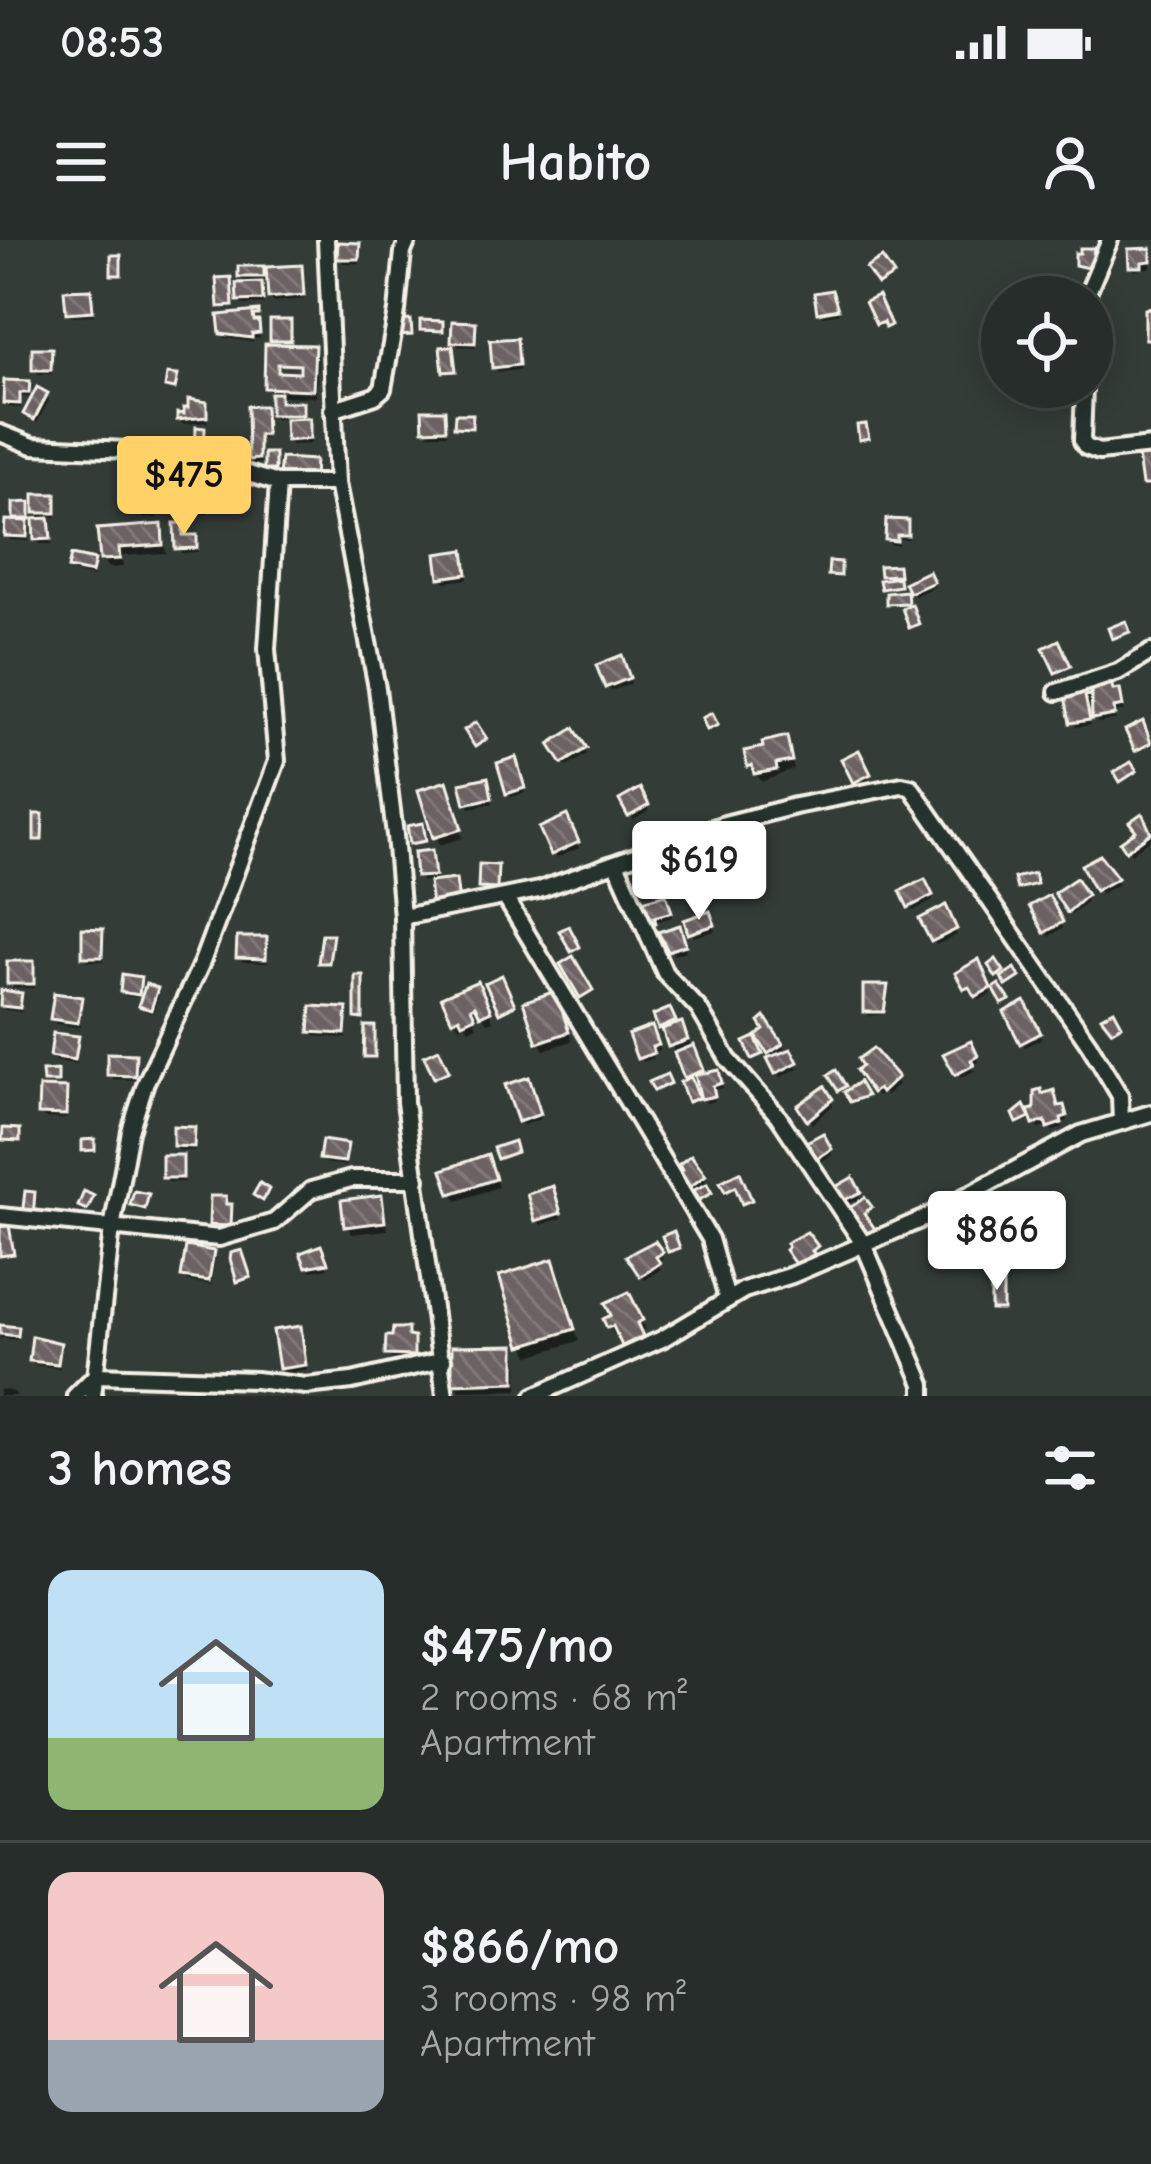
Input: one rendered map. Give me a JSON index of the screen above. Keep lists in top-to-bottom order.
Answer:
{
  "page": {
    "status": "08:53",
    "header": "Habito",
    "price": ["$475", "$619", "$866"],
    "heading": "3 homes",
    "list": [
      {
        "name": "$475/mo",
        "note": "2 rooms · 68 m² · Apartment"
      },
      {
        "name": "$866/mo",
        "note": "3 rooms · 98 m² · Apartment"
      }
    ]
  }
}
